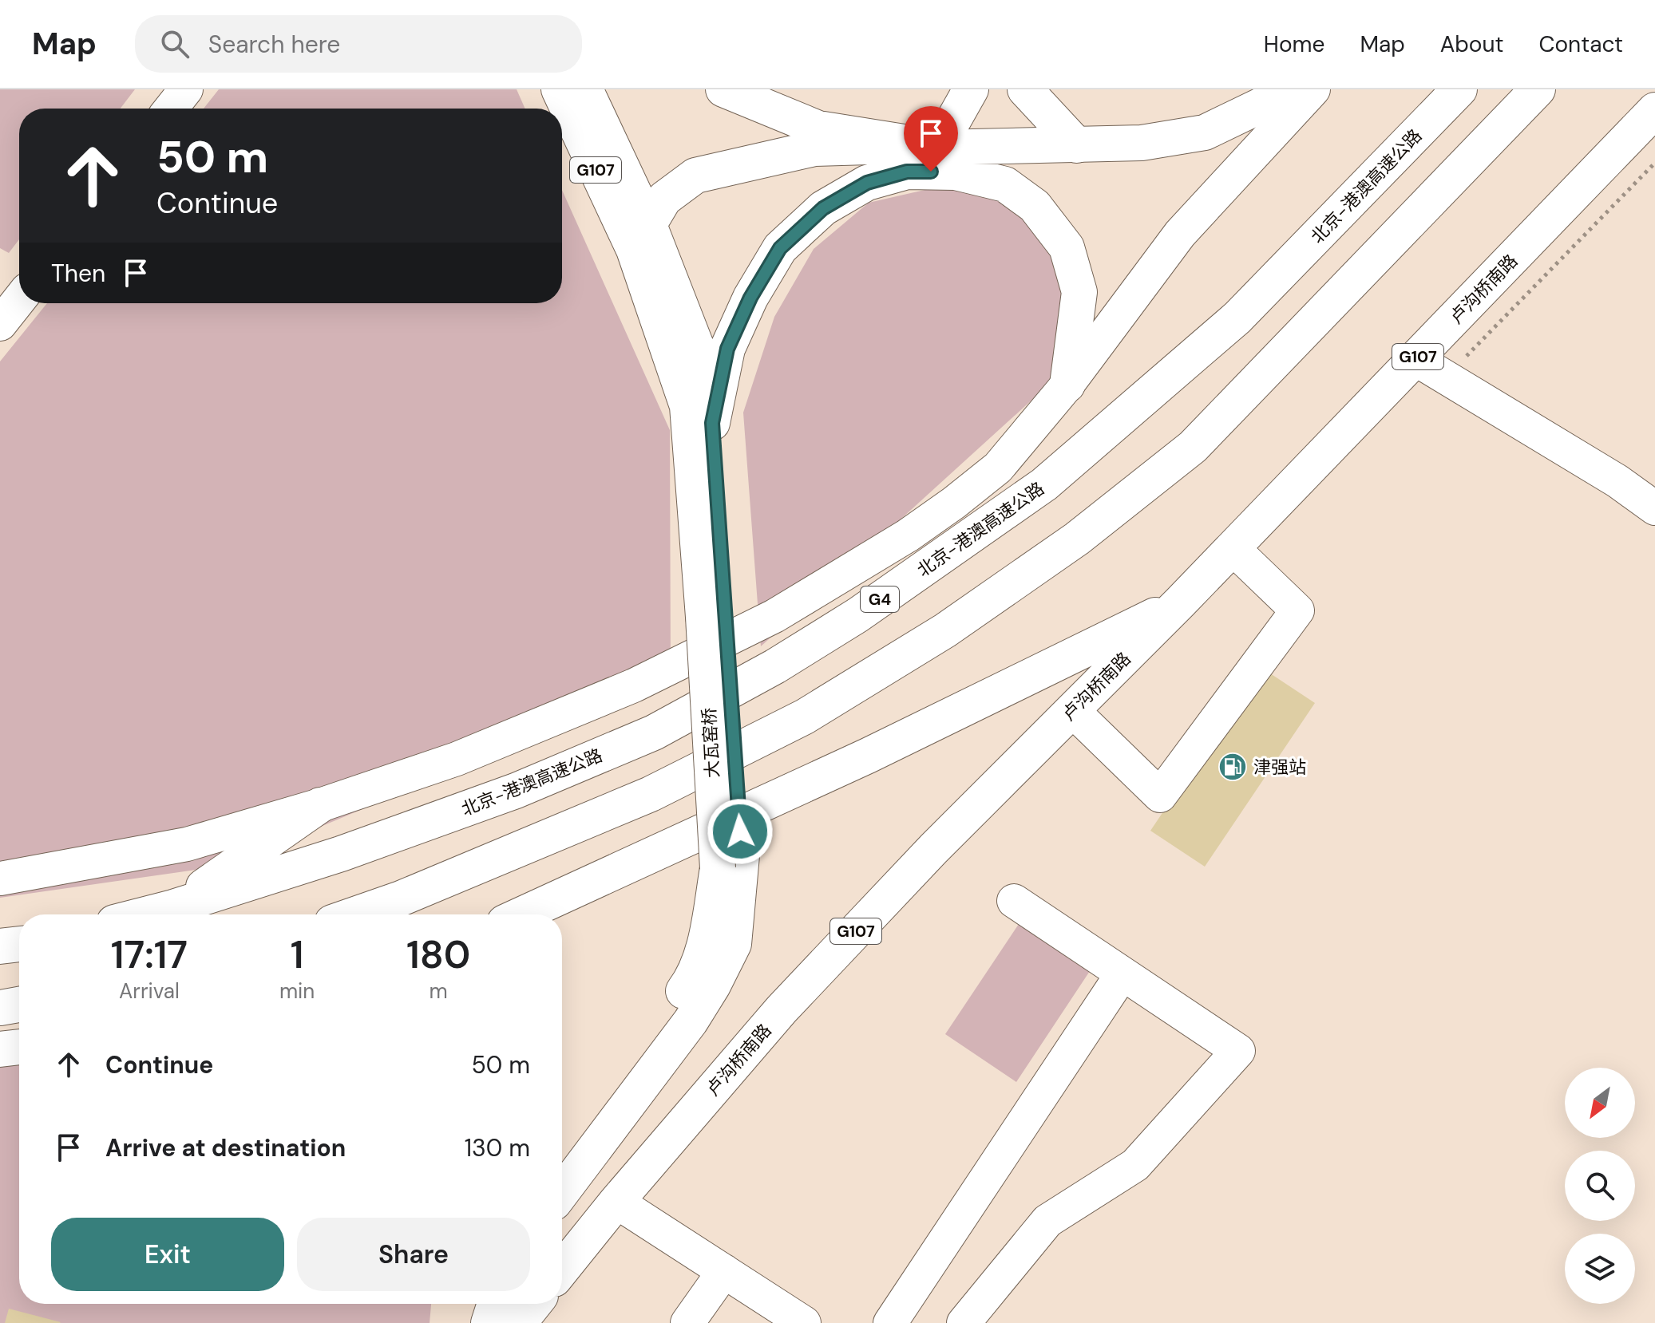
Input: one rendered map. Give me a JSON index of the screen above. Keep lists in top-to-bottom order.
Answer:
{
  "streets": {
    "main road": [
      "G107",
      "北京-港澳高速公路",
      "卢沟桥南路",
      "G4",
      "大瓦窑桥"
    ]
  },
  "crossings": [
    ["G107", "大瓦窑桥"]
  ],
  "places": {
    "fuel station": ["津强站"]
  },
  "north": "bottom left",
  "page": {
    "header": "Map",
    "search": "Search here",
    "nav": [
      "Home",
      "Map",
      "About",
      "Contact"
    ],
    "turn": ["50 m", "Continue"],
    "then": "Then",
    "eta": [
      "17:17",
      "Arrival",
      "1",
      "min",
      "180",
      "m"
    ],
    "list": [
      {
        "name": "Continue",
        "value": "50 m"
      },
      {
        "name": "Arrive at destination",
        "value": "130 m"
      }
    ],
    "buttons": ["Exit", "Share"]
  }
}
